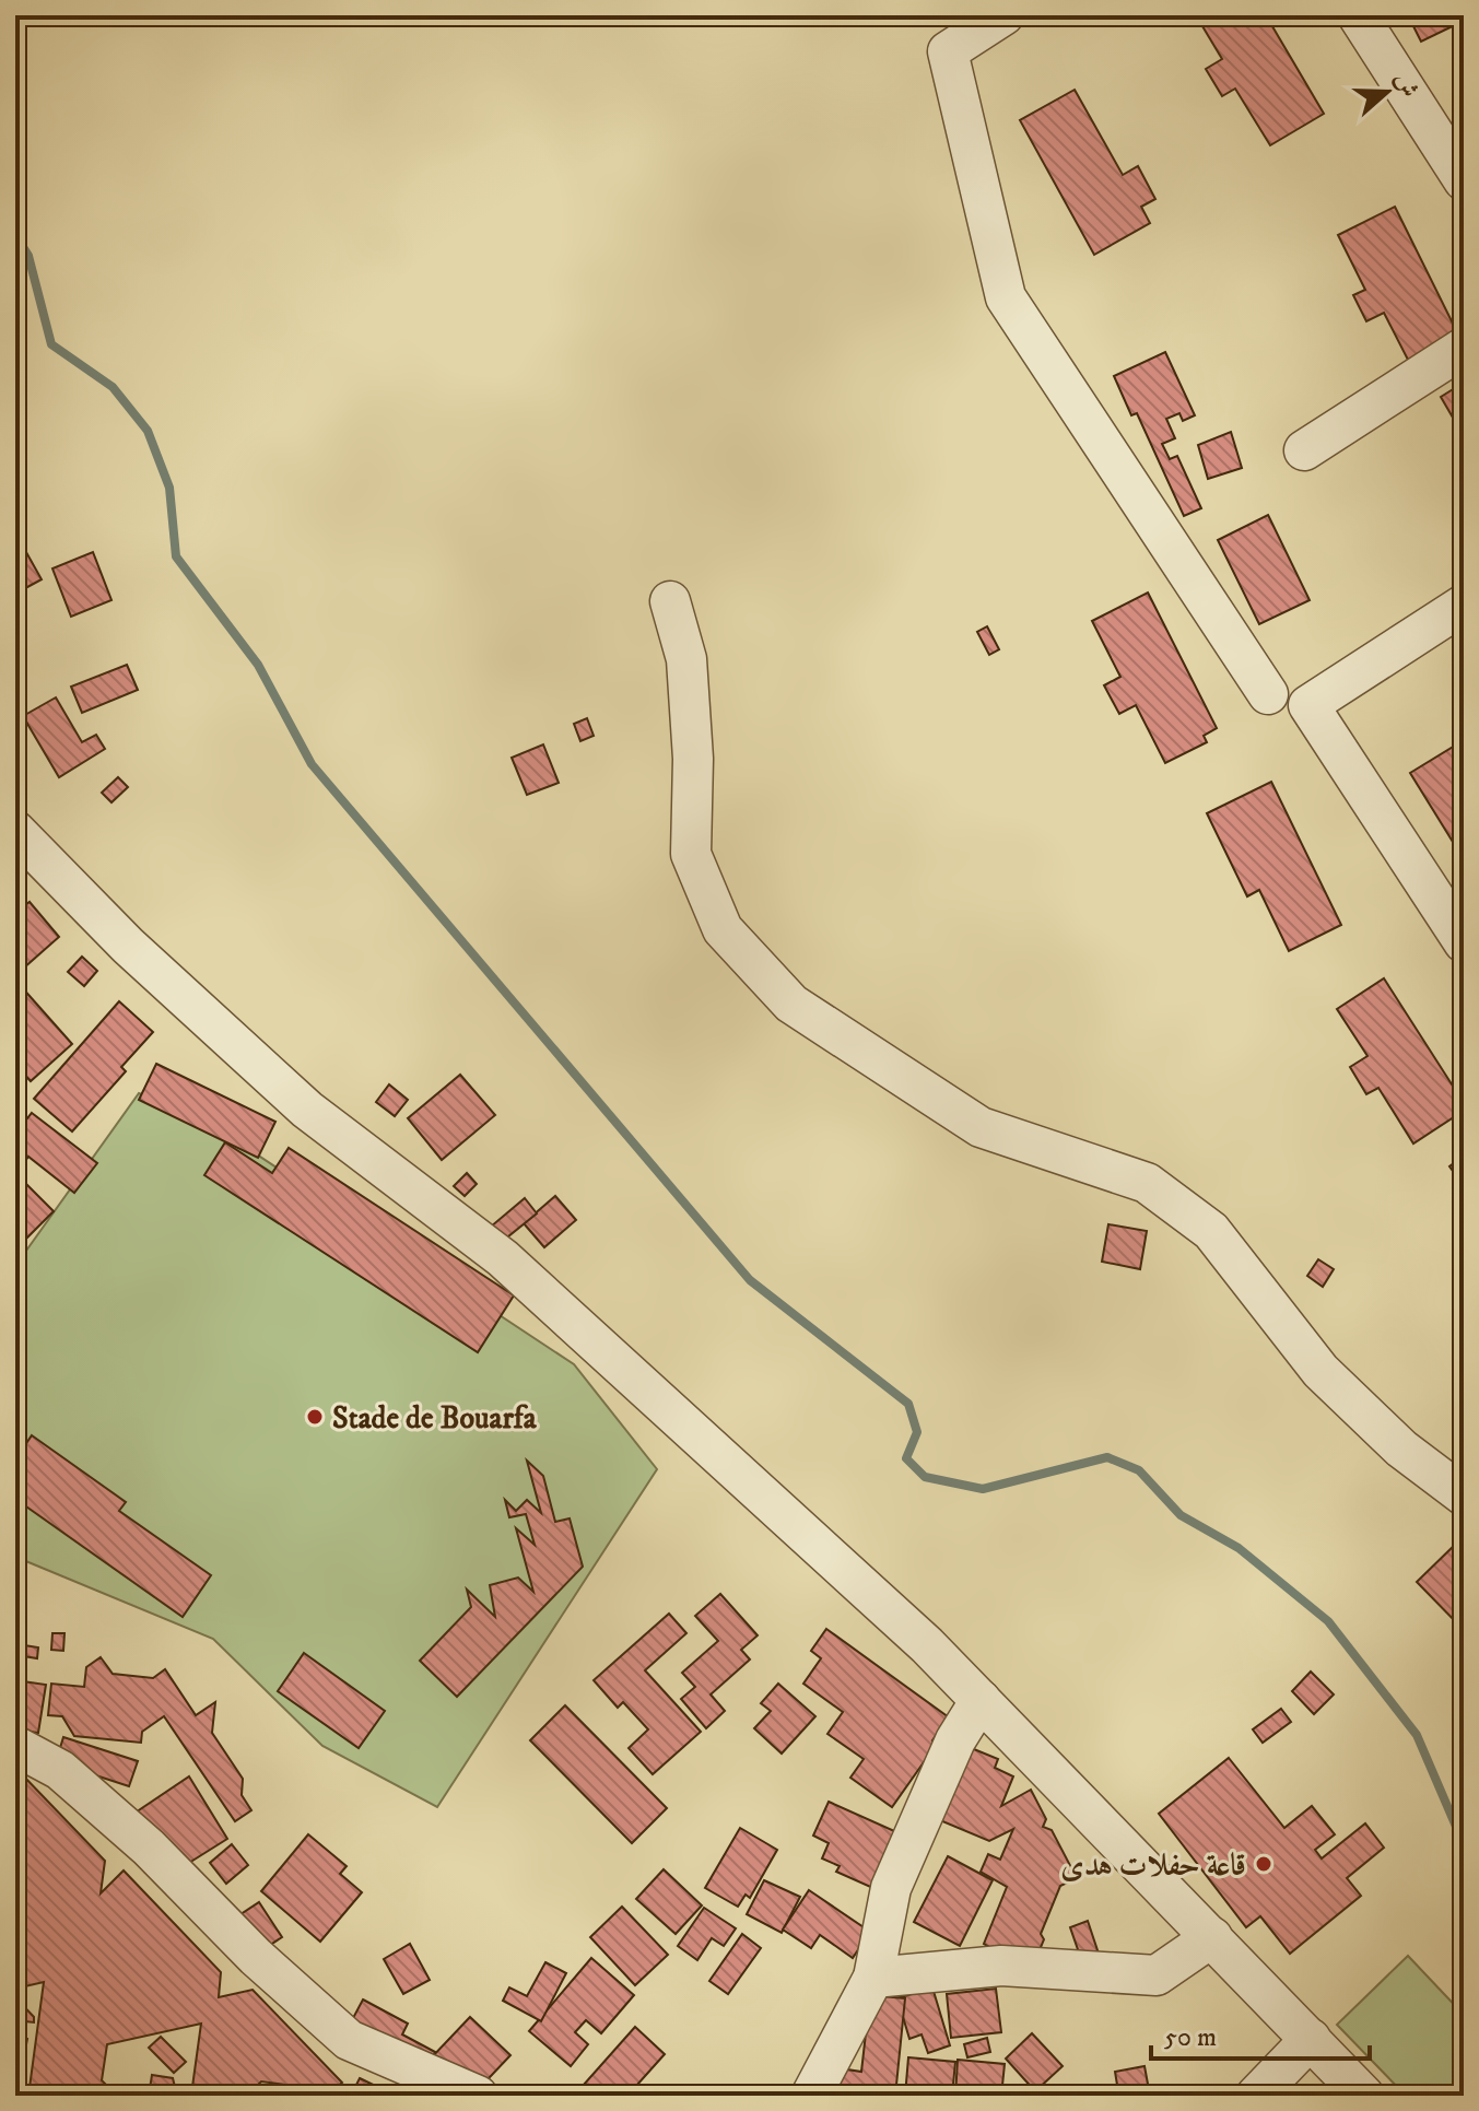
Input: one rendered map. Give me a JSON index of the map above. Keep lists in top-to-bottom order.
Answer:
{
  "places": ["Stade de Bouarfa", "قاعة حفلات هدى"],
  "scale_bar": "50 m",
  "north": "right"
}
